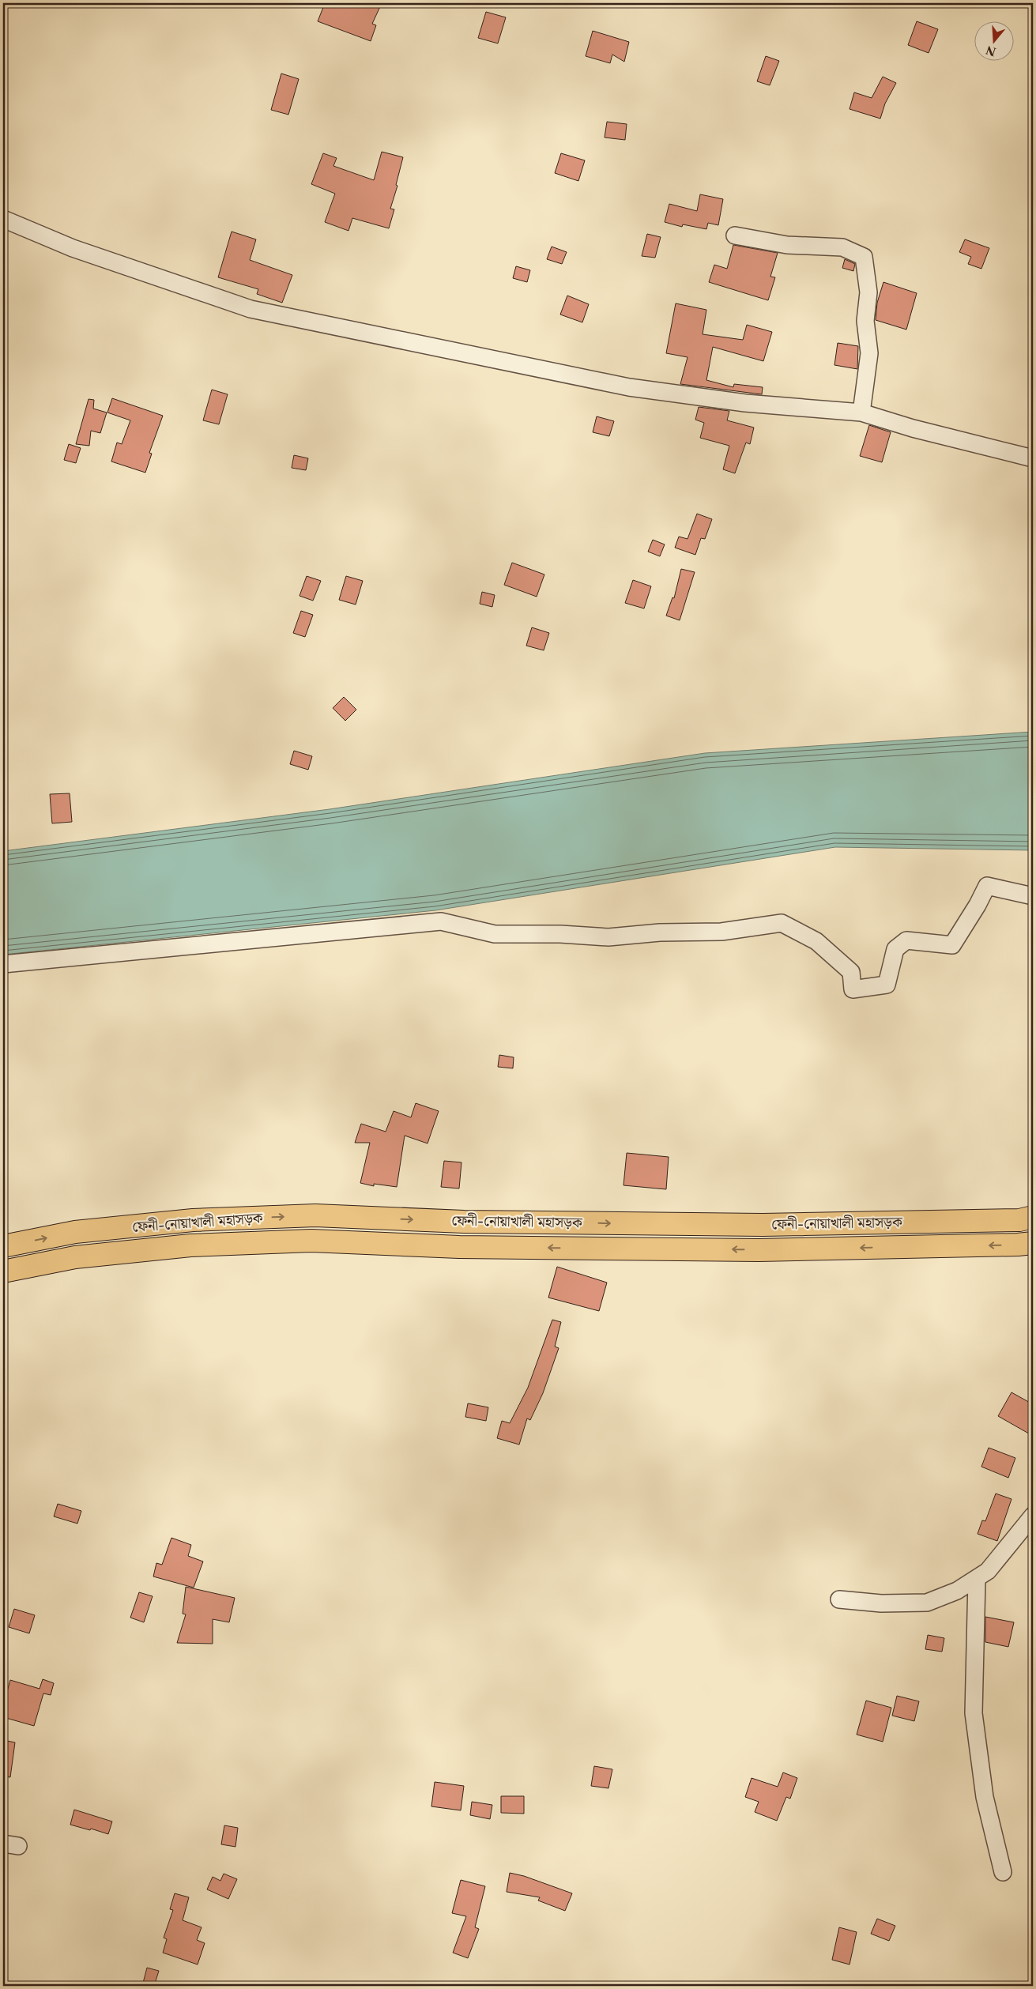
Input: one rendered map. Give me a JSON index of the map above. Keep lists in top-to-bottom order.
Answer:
{
  "streets": {
    "highway": ["ফেনী-নোয়াখালী মহাসড়ক"]
  },
  "north": "bottom"
}
